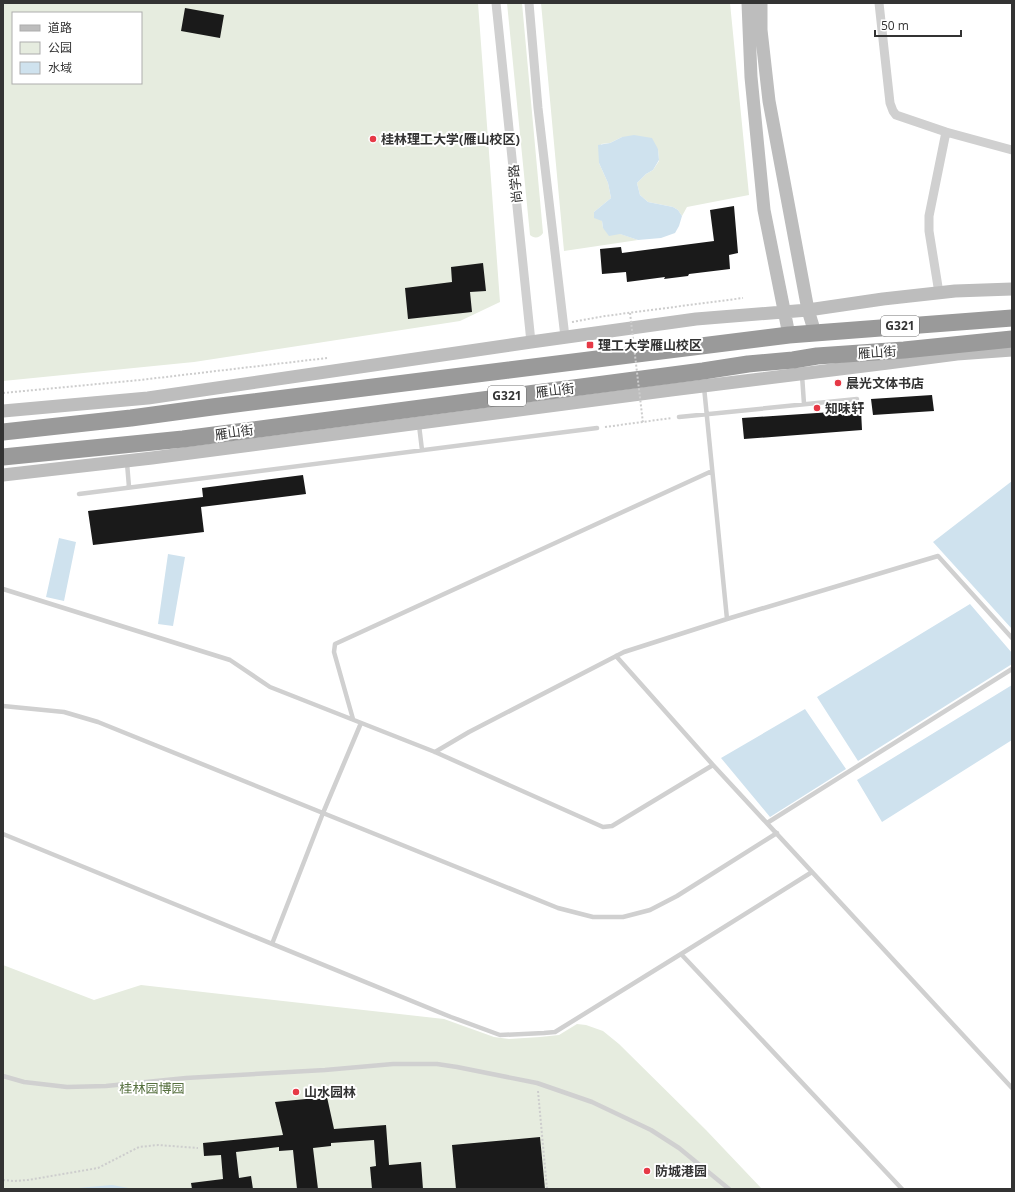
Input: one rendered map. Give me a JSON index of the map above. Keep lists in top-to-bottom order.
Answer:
{
  "streets": {
    "highway": ["G321", "雁山街"],
    "street": ["尚学路"]
  },
  "parks": ["桂林园博园"],
  "places": {
    "other": [
      "桂林理工大学(雁山校区)",
      "晨光文体书店",
      "知味轩",
      "山水园林",
      "防城港园"
    ],
    "transit": ["理工大学雁山校区"]
  },
  "legend": ["道路", "公园", "水域"],
  "scale_bar": "50 m"
}
